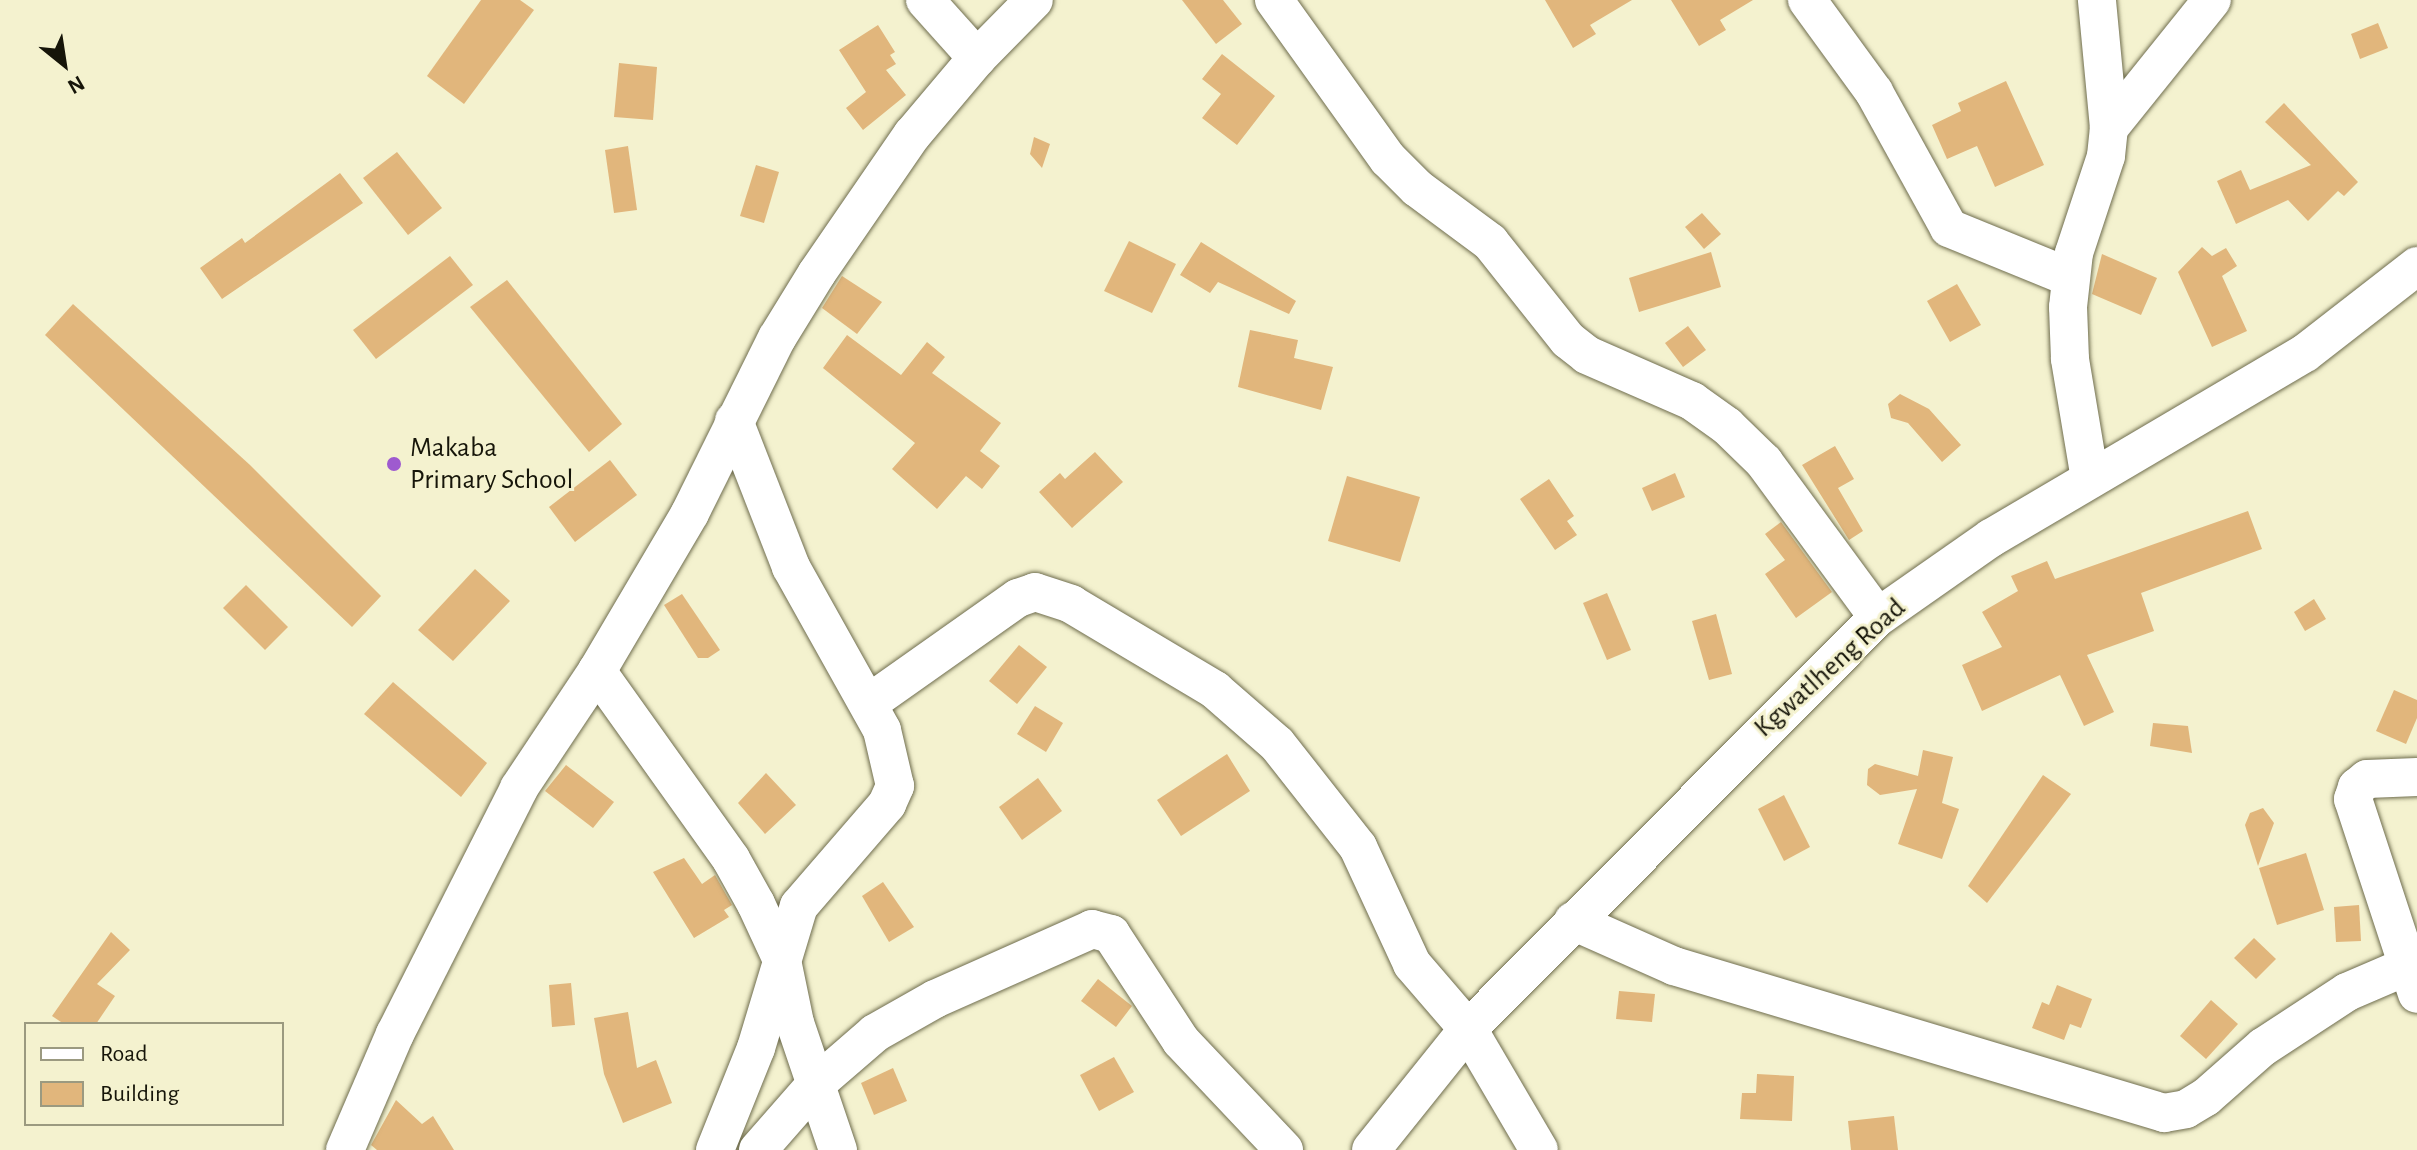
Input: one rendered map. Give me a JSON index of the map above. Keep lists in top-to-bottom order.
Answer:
{
  "streets": {
    "street": ["Kgwatlheng Road"]
  },
  "places": ["Makaba Primary School"],
  "legend": ["Road", "Building"],
  "north": "bottom right"
}
